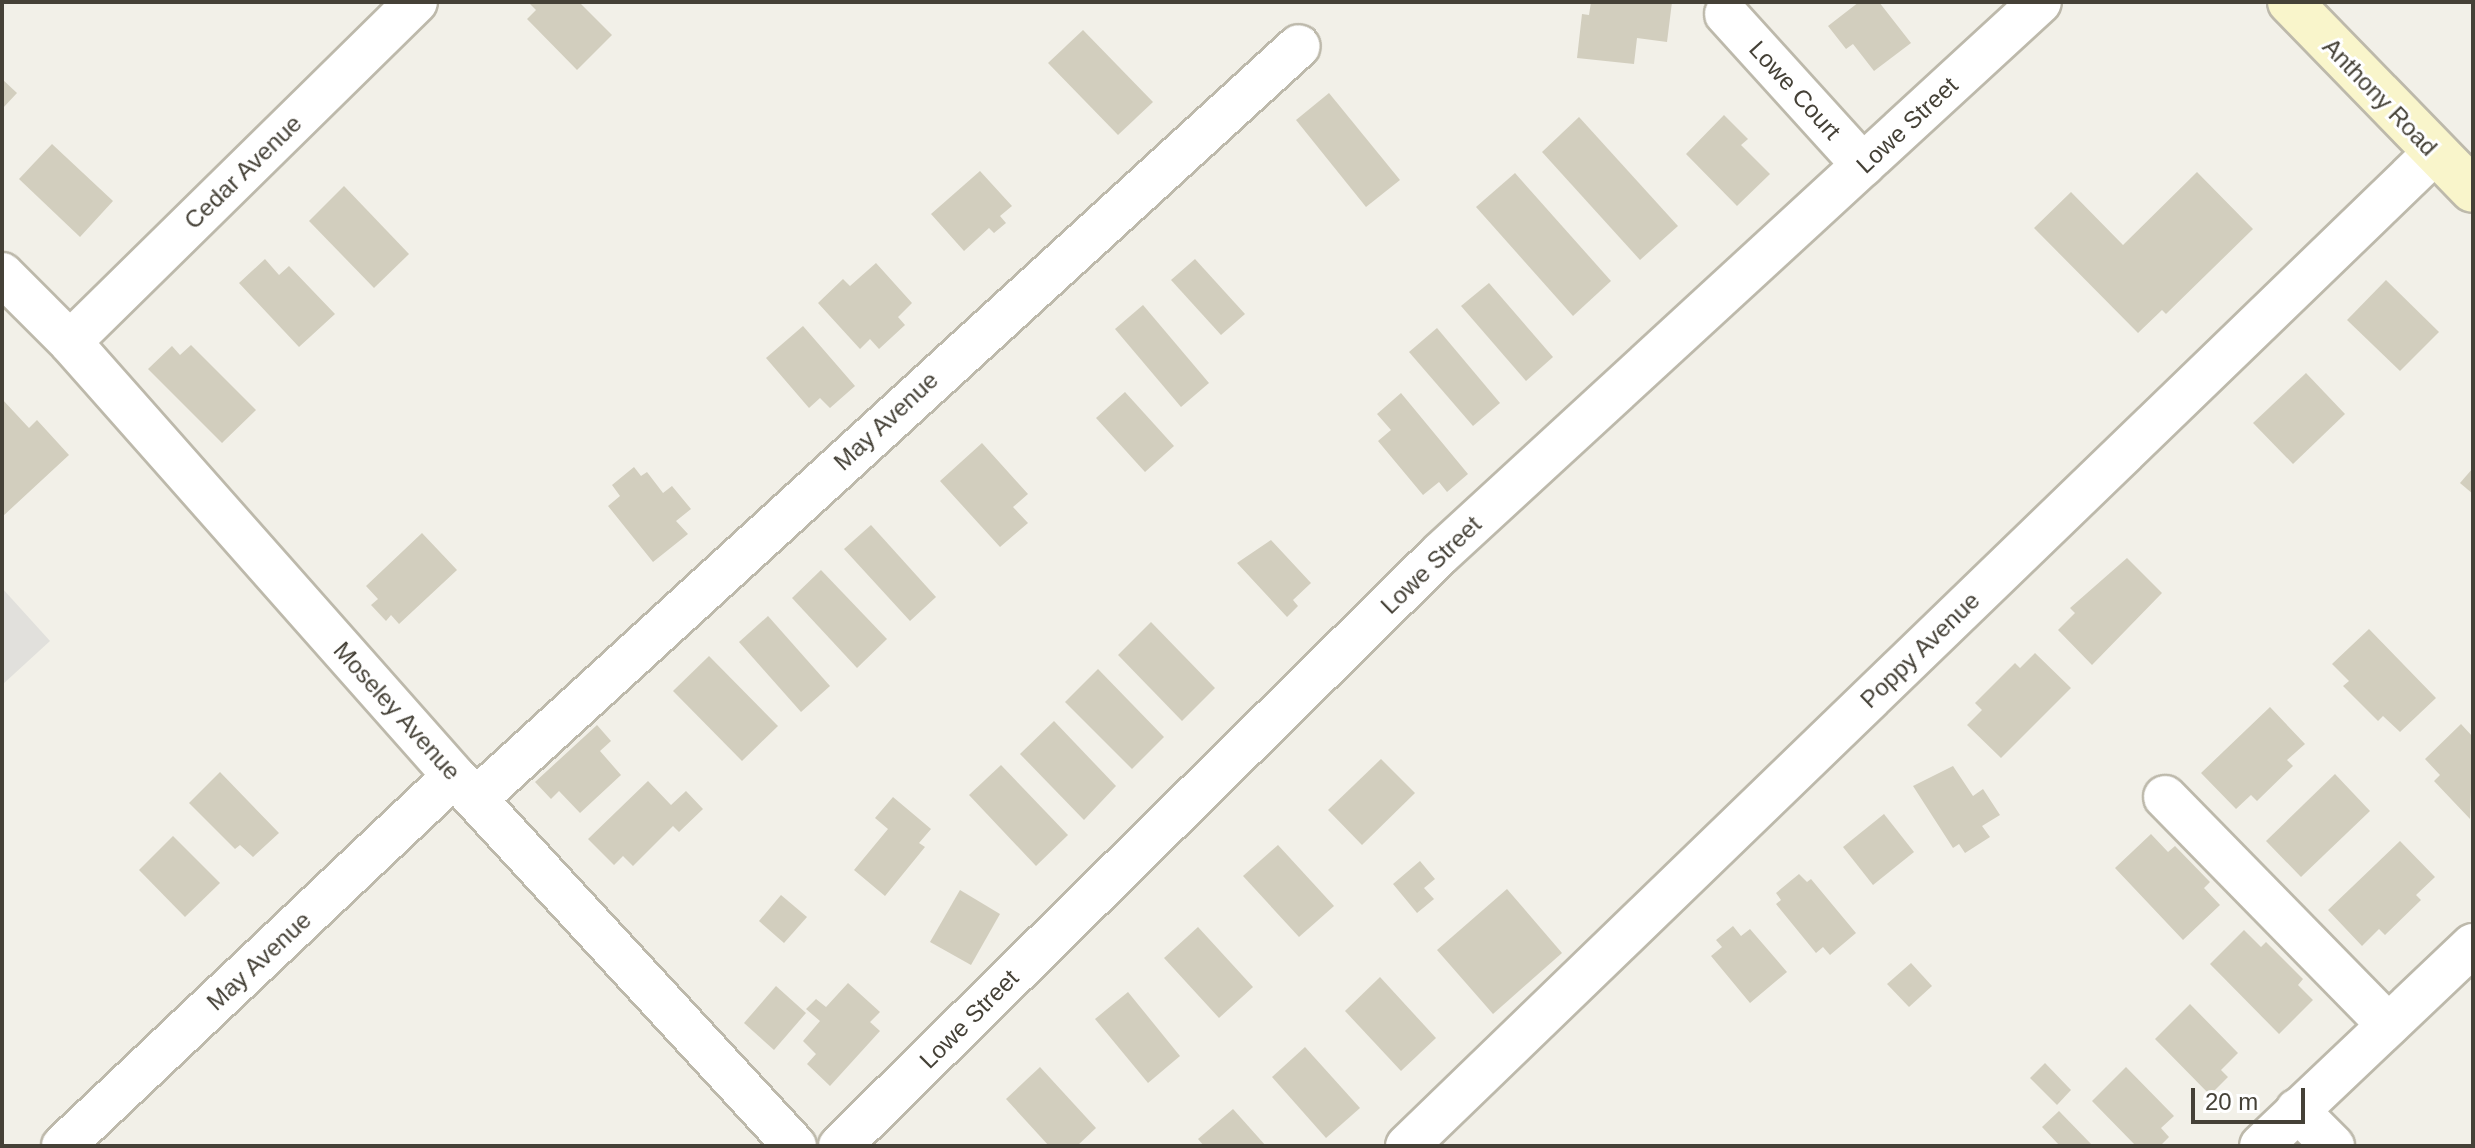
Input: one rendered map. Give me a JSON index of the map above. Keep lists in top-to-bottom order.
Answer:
{
  "streets": {
    "street": [
      "Lowe Court",
      "Anthony Road",
      "Lowe Street",
      "Cedar Avenue",
      "May Avenue",
      "Poppy Avenue",
      "Moseley Avenue"
    ]
  },
  "crossings": [
    ["Lowe Court", "Lowe Street"],
    ["Anthony Road", "Poppy Avenue"],
    ["Cedar Avenue", "Moseley Avenue"],
    ["May Avenue", "Moseley Avenue"]
  ],
  "scale_bar": "20 m"
}
